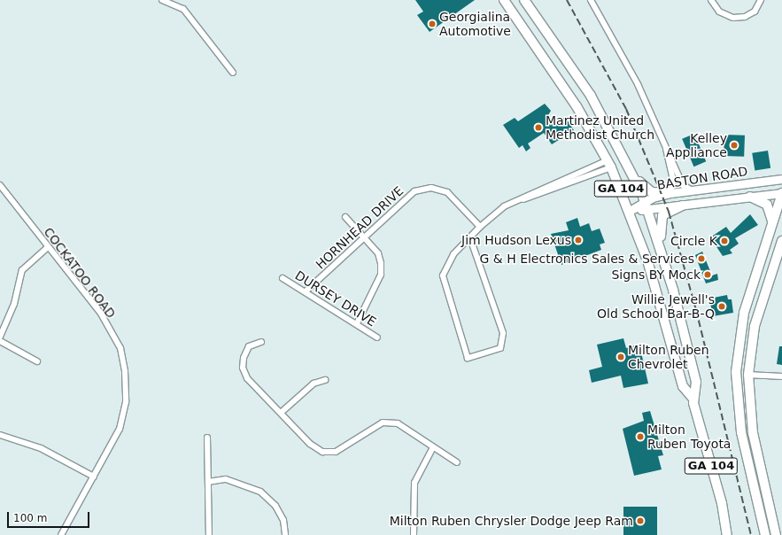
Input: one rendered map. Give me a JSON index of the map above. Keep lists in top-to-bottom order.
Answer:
{
  "streets": {
    "main road": ["BASTON ROAD", "GA 104"],
    "street": ["HORNHEAD DRIVE", "COCKATOO ROAD", "DURSEY DRIVE"]
  },
  "crossings": [
    ["BASTON ROAD", "GA 104"],
    ["HORNHEAD DRIVE", "DURSEY DRIVE"]
  ],
  "places": [
    "Georgialina Automotive",
    "Martinez United Methodist Church",
    "Kelley Appliance",
    "Jim Hudson Lexus",
    "Circle K",
    "G & H Electronics Sales & Services",
    "Signs BY Mock",
    "Willie Jewell's Old School Bar-B-Q",
    "Milton Ruben Chevrolet",
    "Milton Ruben Toyota",
    "Milton Ruben Chrysler Dodge Jeep Ram"
  ],
  "scale_bar": "100 m"
}
